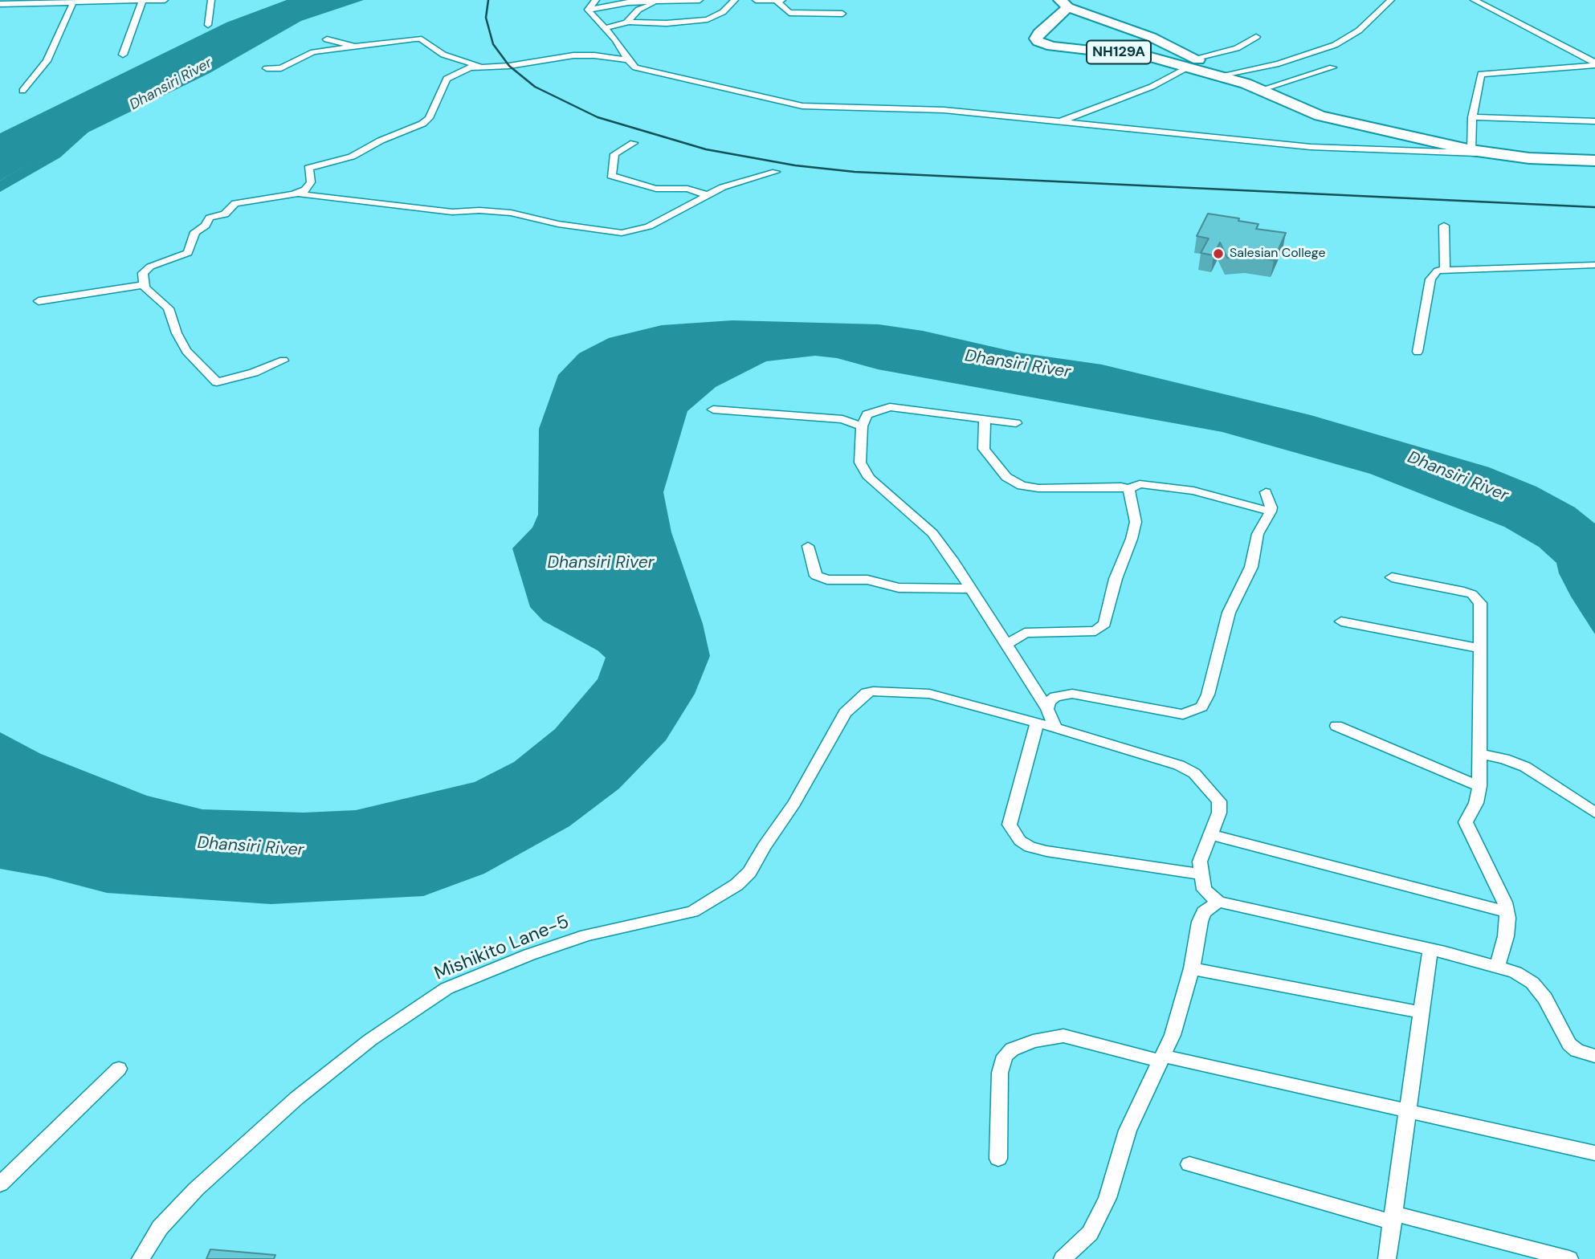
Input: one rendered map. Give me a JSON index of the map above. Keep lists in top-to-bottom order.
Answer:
{
  "streets": {
    "highway": ["NH129A"],
    "street": ["Mishikito Lane-5"]
  },
  "water": ["Dhansiri River"],
  "places": ["Salesian College"]
}
